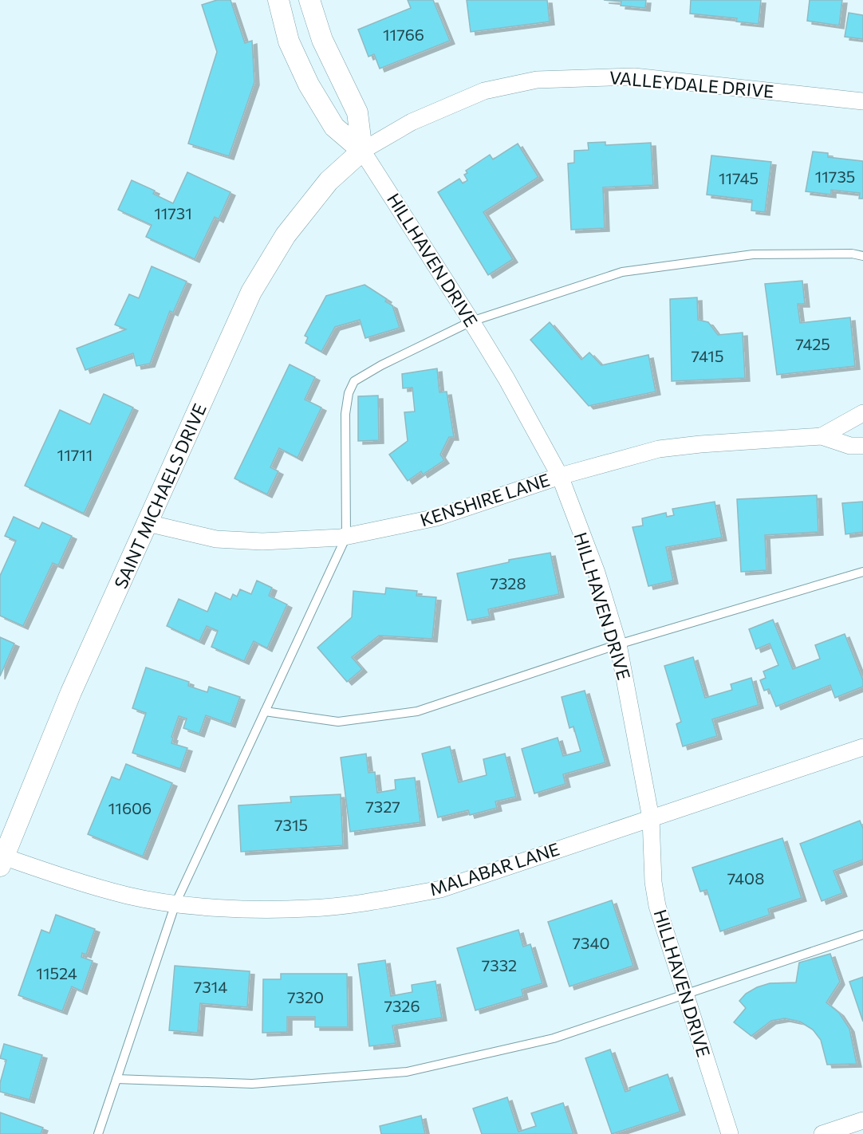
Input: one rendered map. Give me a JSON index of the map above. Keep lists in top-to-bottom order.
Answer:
{
  "streets": {
    "street": [
      "VALLEYDALE DRIVE",
      "HILLHAVEN DRIVE",
      "SAINT MICHAELS DRIVE",
      "KENSHIRE LANE",
      "MALABAR LANE"
    ]
  },
  "crossings": [
    ["VALLEYDALE DRIVE", "HILLHAVEN DRIVE"],
    ["VALLEYDALE DRIVE", "SAINT MICHAELS DRIVE"],
    ["HILLHAVEN DRIVE", "SAINT MICHAELS DRIVE"],
    ["HILLHAVEN DRIVE", "KENSHIRE LANE"],
    ["HILLHAVEN DRIVE", "MALABAR LANE"],
    ["SAINT MICHAELS DRIVE", "KENSHIRE LANE"],
    ["SAINT MICHAELS DRIVE", "MALABAR LANE"]
  ],
  "house_numbers": [
    "11766",
    "11735",
    "11745",
    "11731",
    "7425",
    "7415",
    "11711",
    "7328",
    "7327",
    "11606",
    "7315",
    "7408",
    "7340",
    "7332",
    "11524",
    "7314",
    "7320",
    "7326"
  ]
}
